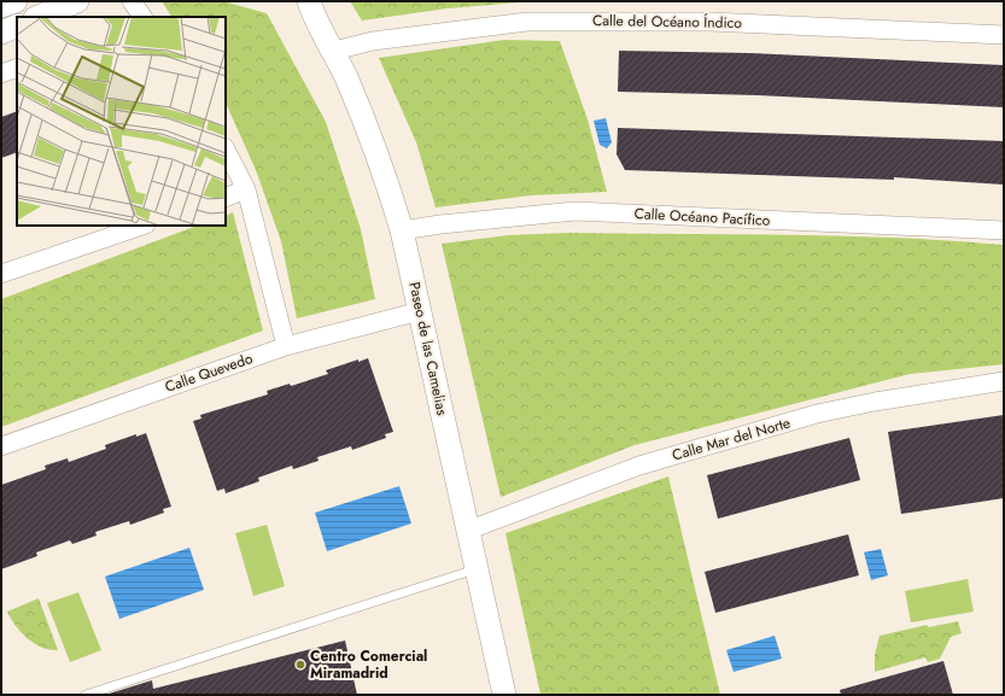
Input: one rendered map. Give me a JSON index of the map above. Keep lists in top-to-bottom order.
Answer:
{
  "streets": {
    "street": [
      "Calle del Océano Índico",
      "Calle Océano Pacífico",
      "Paseo de las Camelias",
      "Calle Quevedo",
      "Calle Mar del Norte"
    ]
  },
  "crossings": [
    ["Calle del Océano Índico", "Paseo de las Camelias"],
    ["Calle Océano Pacífico", "Paseo de las Camelias"],
    ["Paseo de las Camelias", "Calle Quevedo"],
    ["Paseo de las Camelias", "Calle Mar del Norte"]
  ],
  "places": ["Centro Comercial Miramadrid"]
}
